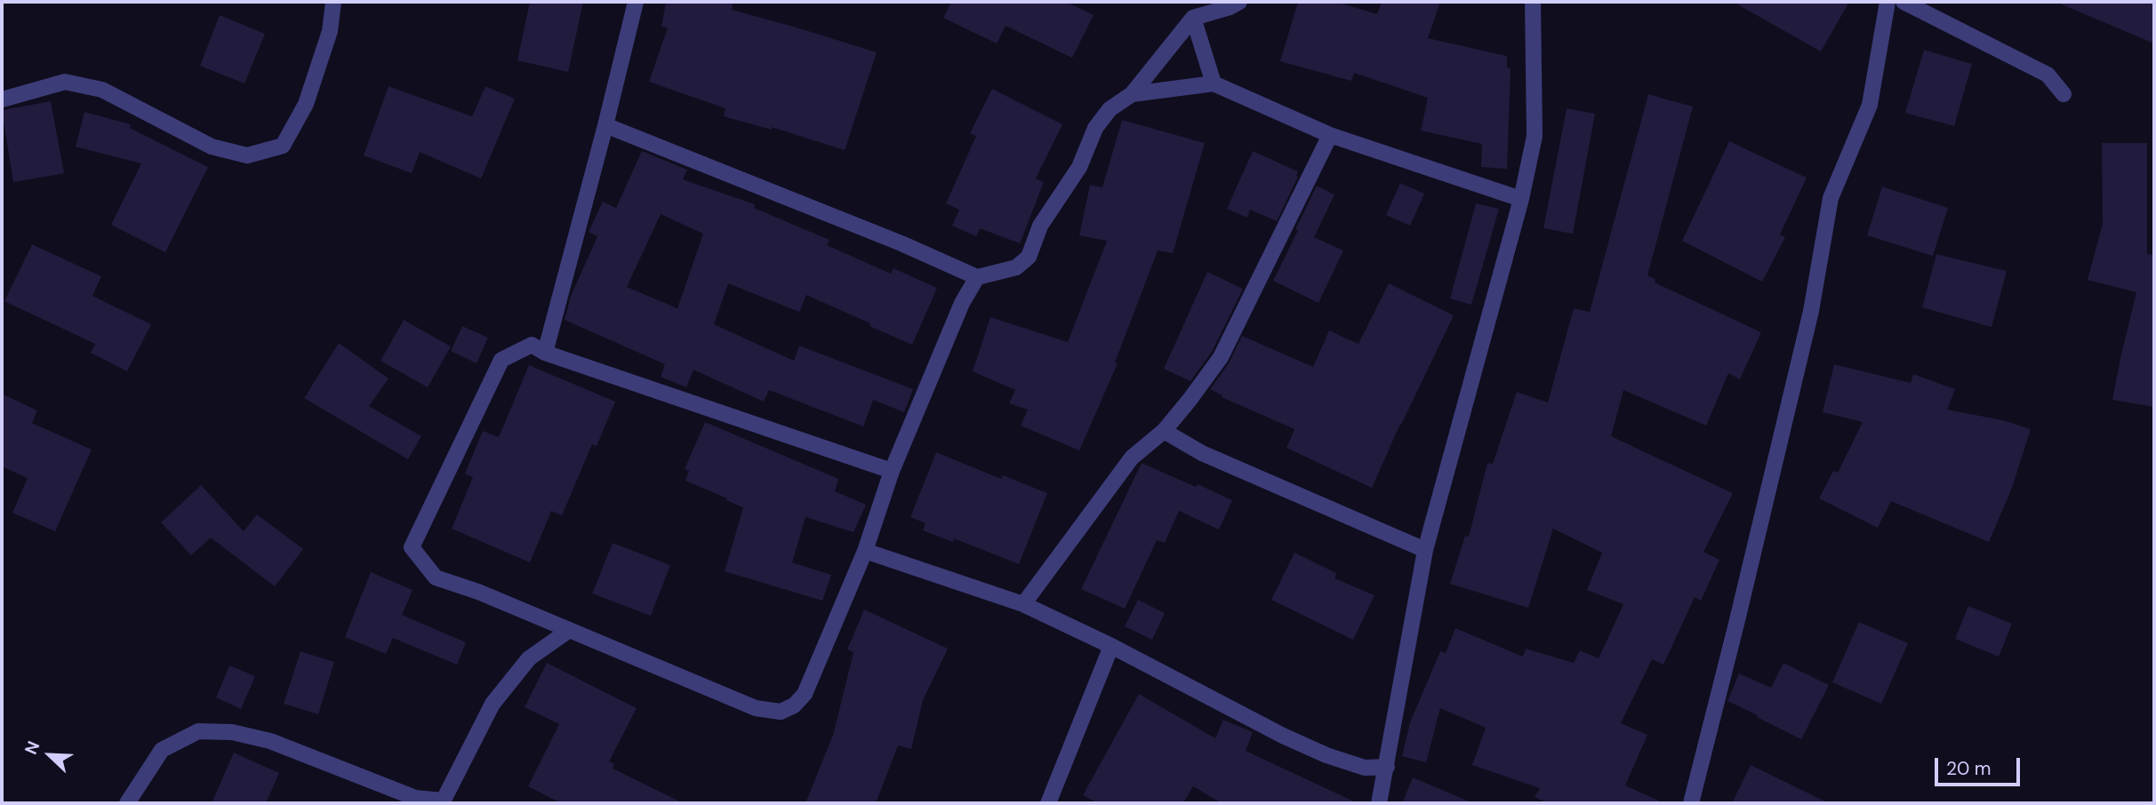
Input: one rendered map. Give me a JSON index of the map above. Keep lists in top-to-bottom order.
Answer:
{
  "scale_bar": "20 m",
  "north": "top left"
}
